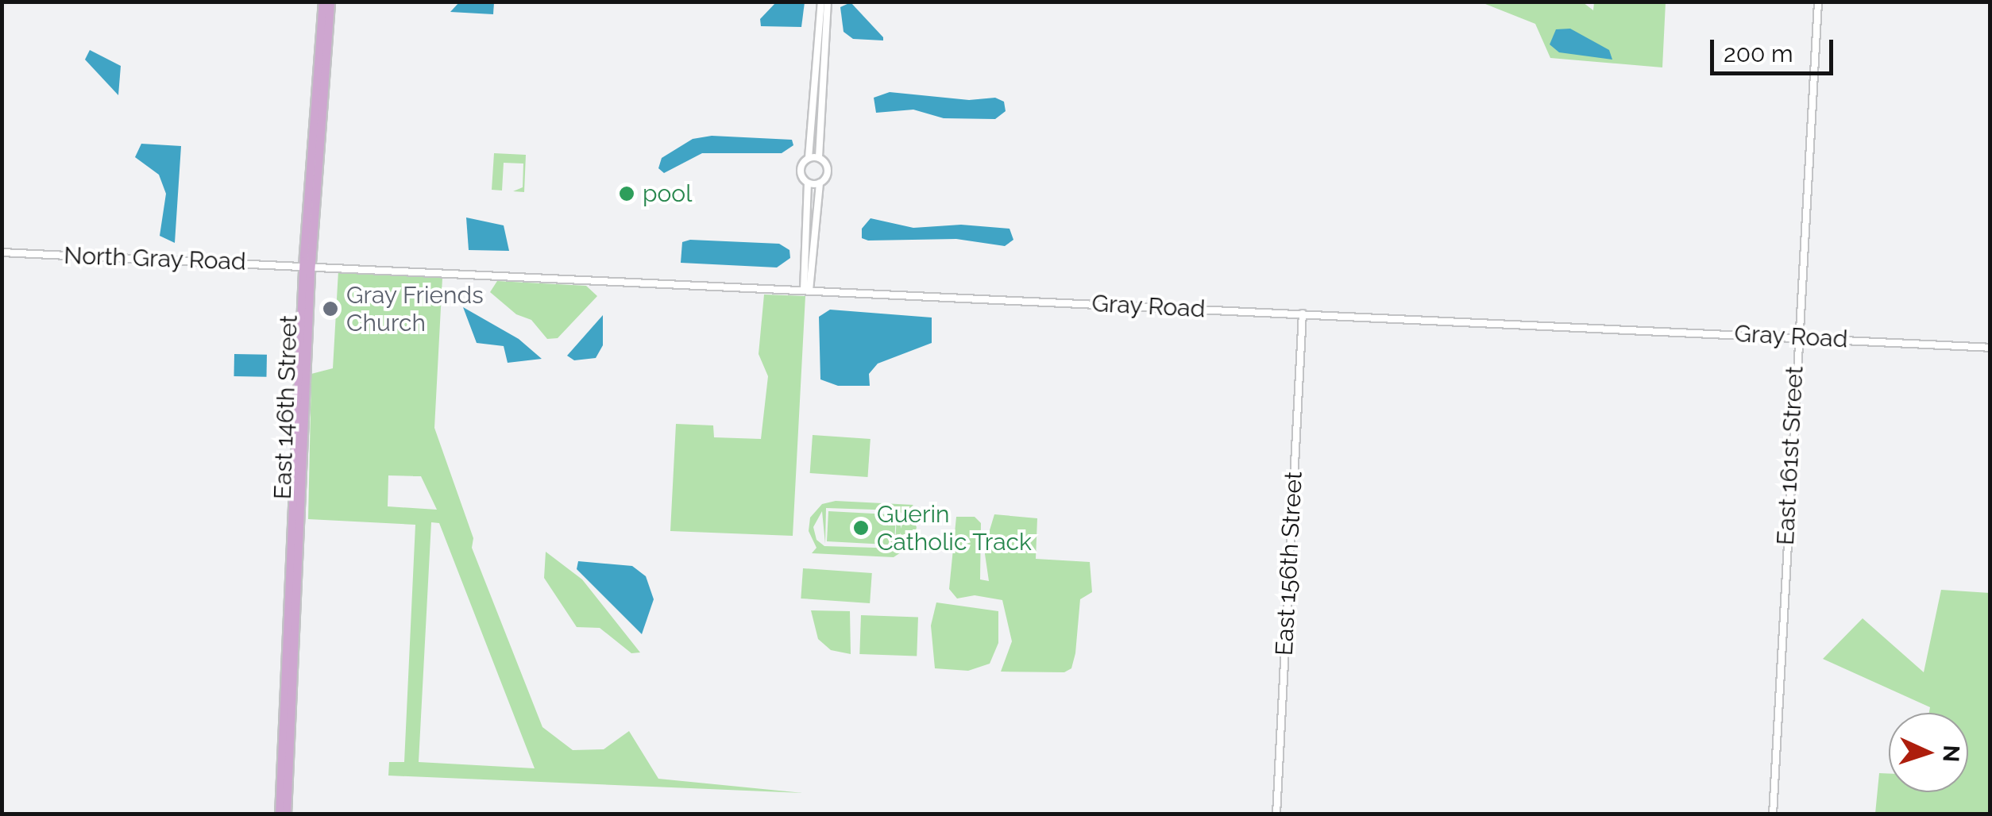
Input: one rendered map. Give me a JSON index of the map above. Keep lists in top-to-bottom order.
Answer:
{
  "streets": {
    "main road": ["East 146th Street"],
    "street": [
      "North Gray Road",
      "Gray Road",
      "East 161st Street",
      "East 156th Street"
    ]
  },
  "crossings": [
    ["North Gray Road", "Gray Road"],
    ["North Gray Road", "East 146th Street"],
    ["Gray Road", "East 146th Street"],
    ["Gray Road", "East 161st Street"],
    ["Gray Road", "East 156th Street"]
  ],
  "places": ["pool", "Gray Friends Church", "Guerin Catholic Track"],
  "scale_bar": "200 m",
  "north": "right"
}
